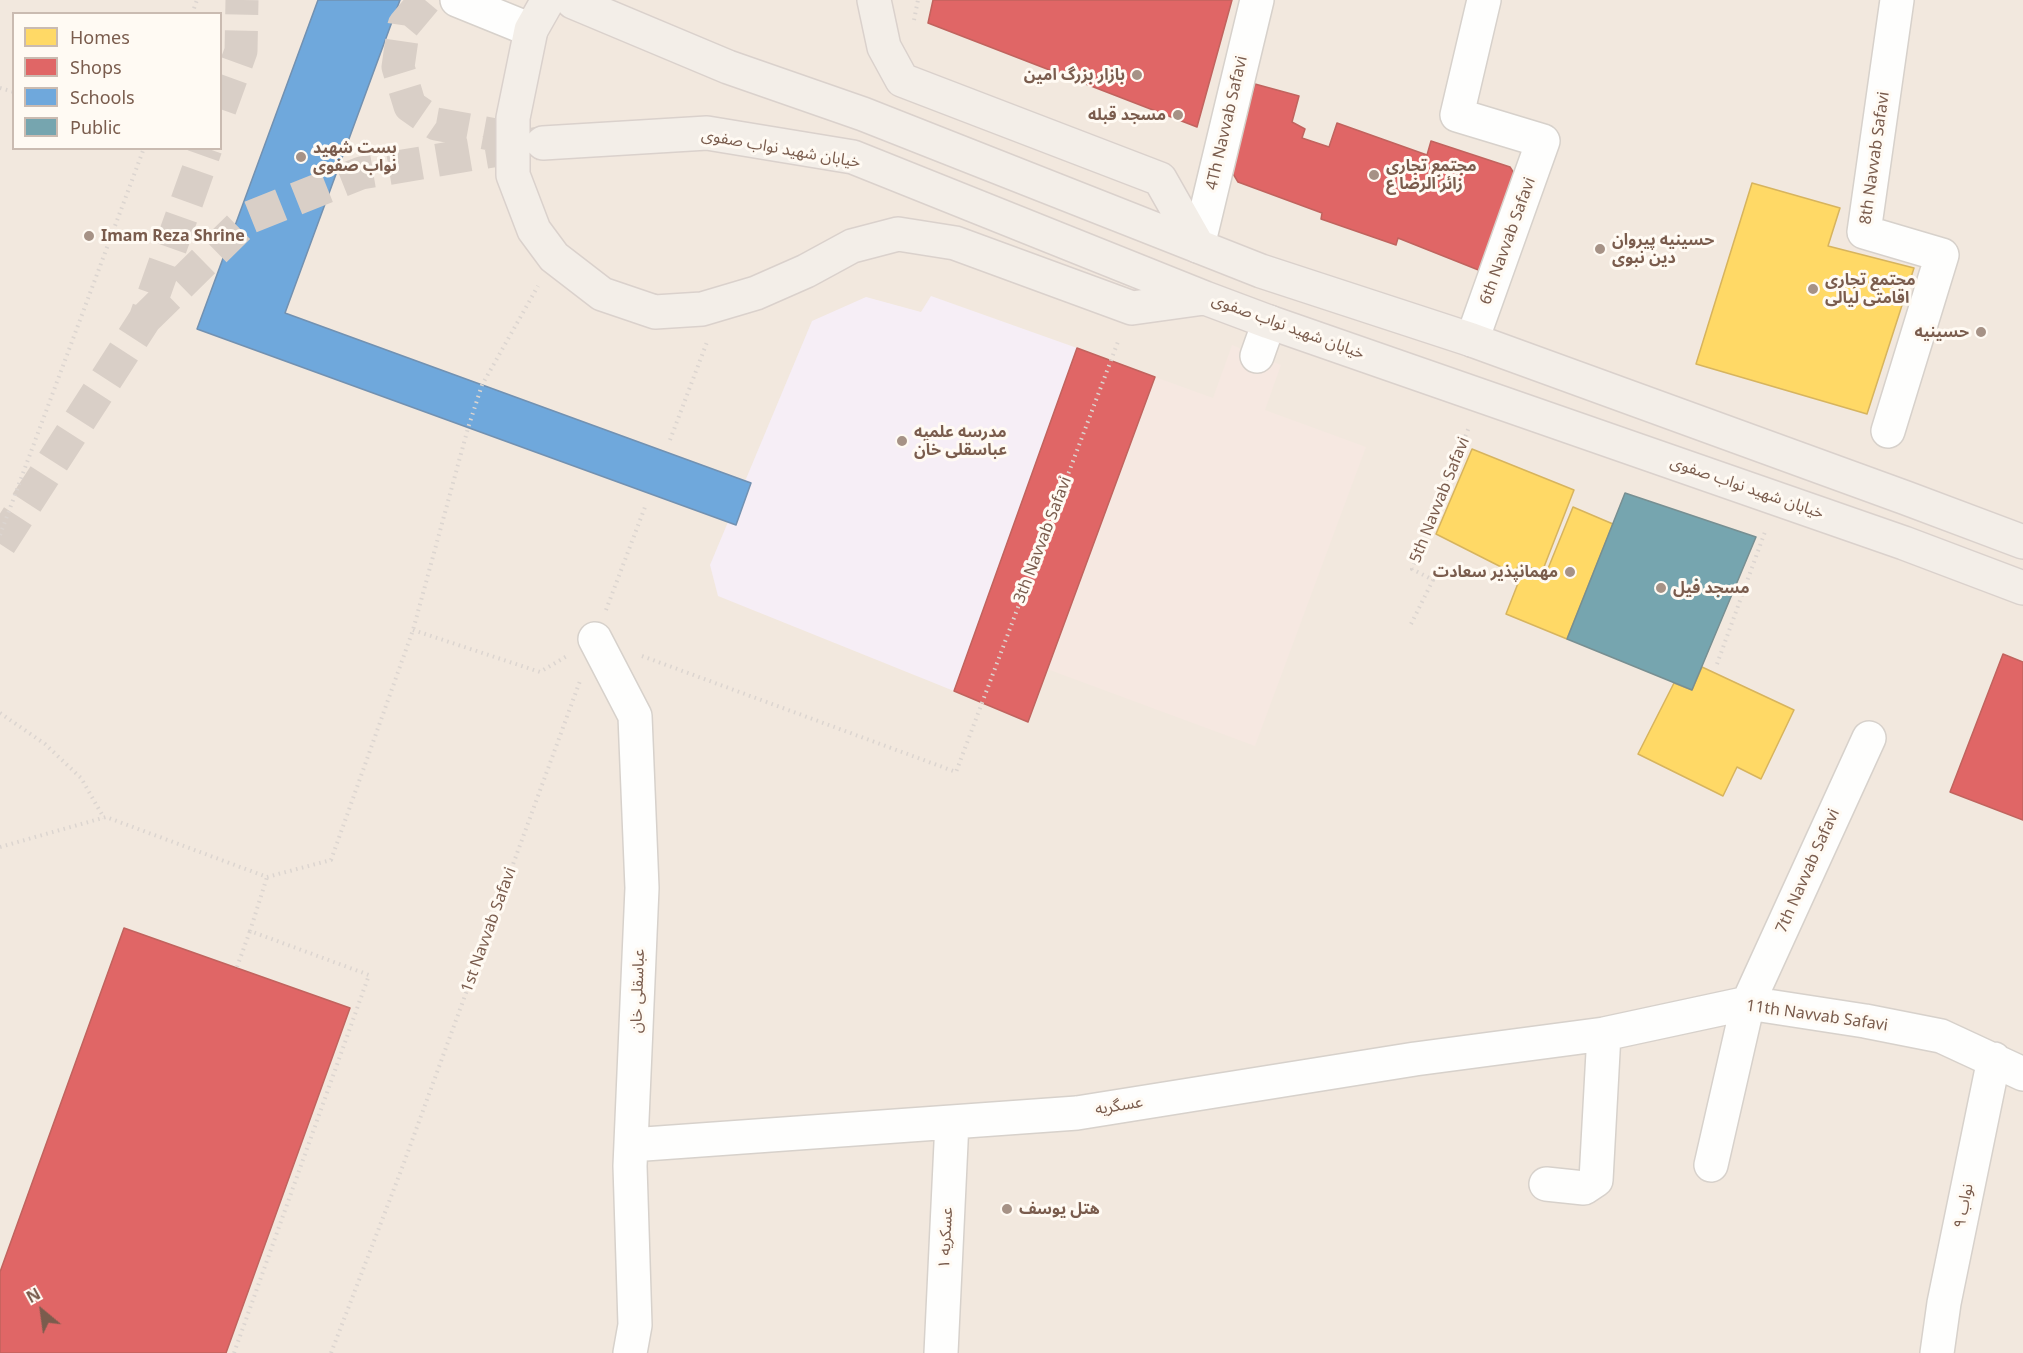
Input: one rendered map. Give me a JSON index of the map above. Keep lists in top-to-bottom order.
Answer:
{
  "streets": {
    "main road": ["خیابان شهید نواب صفوی"],
    "street": [
      "4Th Navvab Safavi",
      "8th Navvab Safavi",
      "6th Navvab Safavi",
      "7th Navvab Safavi",
      "عباسقلی خان",
      "11th Navvab Safavi",
      "عسگریه",
      "نواب ۹",
      "عسکریه ۱"
    ],
    "path": ["5th Navvab Safavi", "3th Navvab Safavi", "1st Navvab Safavi"]
  },
  "crossings": [
    ["خیابان شهید نواب صفوی", "5th Navvab Safavi"],
    ["3th Navvab Safavi", "1st Navvab Safavi"],
    ["3th Navvab Safavi", "عباسقلی خان"],
    ["7th Navvab Safavi", "11th Navvab Safavi"],
    ["1st Navvab Safavi", "عباسقلی خان"],
    ["عباسقلی خان", "عسگریه"],
    ["11th Navvab Safavi", "عسگریه"],
    ["11th Navvab Safavi", "نواب ۹"],
    ["عسگریه", "عسکریه ۱"]
  ],
  "places": [
    "بازار بزرگ امین",
    "مسجد قبله",
    "بست شهید نواب صفوی",
    "مجتمع تجاری زائر الرضا ع",
    "Imam Reza Shrine",
    "حسینیه پیروان دین نبوی",
    "مجتمع تجاری اقامتی لیالی",
    "حسینیه",
    "مدرسه علمیه عباسقلی خان",
    "مهمانپذیر سعادت",
    "مسجد فیل",
    "هتل یوسف"
  ],
  "legend": [
    "Homes",
    "Shops",
    "Schools",
    "Public"
  ],
  "north": "top left"
}
